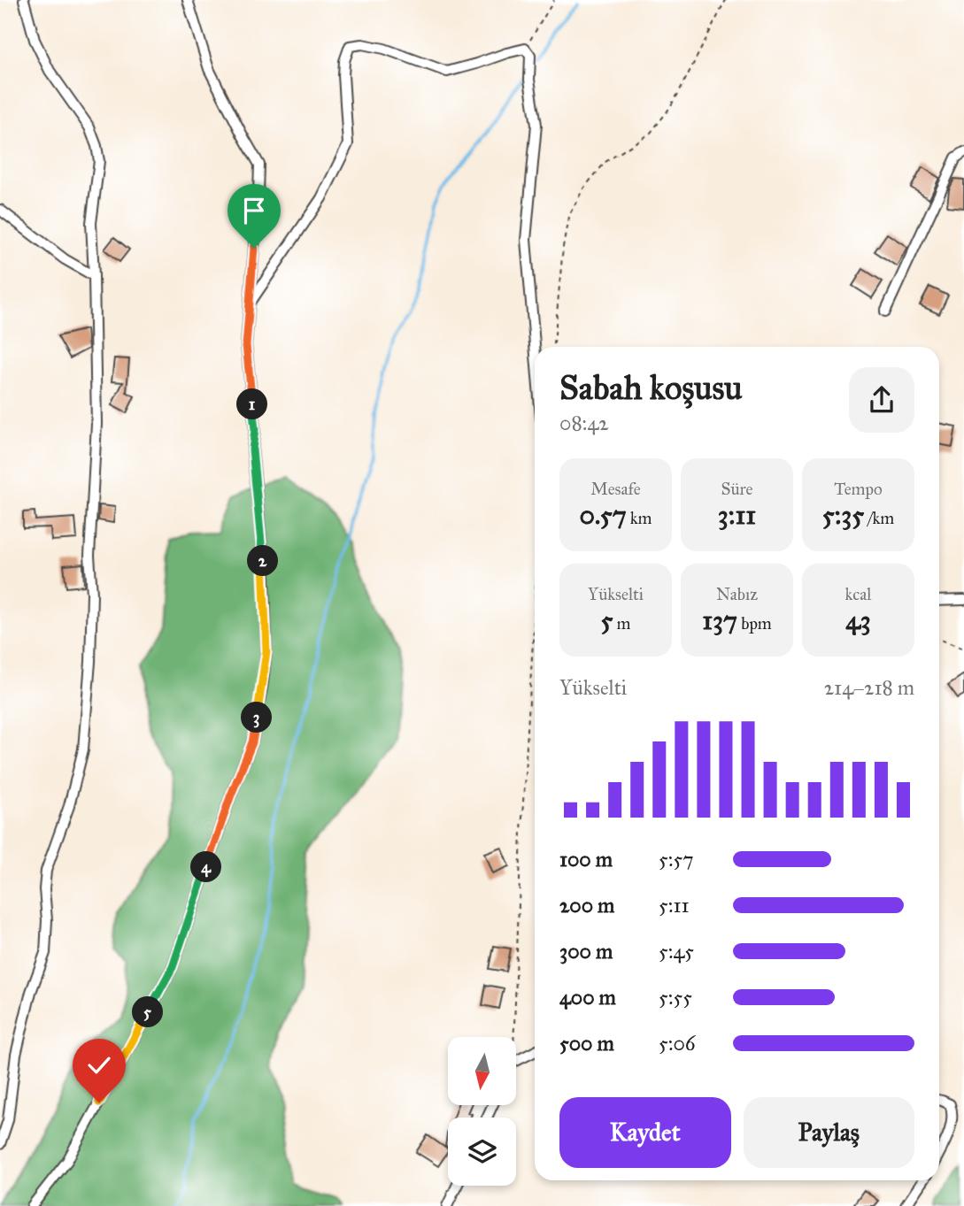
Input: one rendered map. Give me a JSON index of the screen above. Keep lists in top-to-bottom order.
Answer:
{
  "north": "bottom",
  "page": {
    "heading": ["Sabah koşusu", "08:42"],
    "pins": [
      "1",
      "2",
      "3",
      "4",
      "5"
    ],
    "stats": [
      ["Mesafe", "0.57 km"],
      ["Süre", "3:11"],
      ["Tempo", "5:35 /km"],
      ["Yükselti", "5 m"],
      ["Nabız", "137 bpm"],
      ["kcal", "43"]
    ],
    "chart": ["Yükselti", "214–218 m"],
    "list": [
      {
        "name": "100 m",
        "note": "5:57"
      },
      {
        "name": "200 m",
        "note": "5:11"
      },
      {
        "name": "300 m",
        "note": "5:45"
      },
      {
        "name": "400 m",
        "note": "5:55"
      },
      {
        "name": "500 m",
        "note": "5:06"
      }
    ],
    "buttons": ["Kaydet", "Paylaş"]
  }
}
